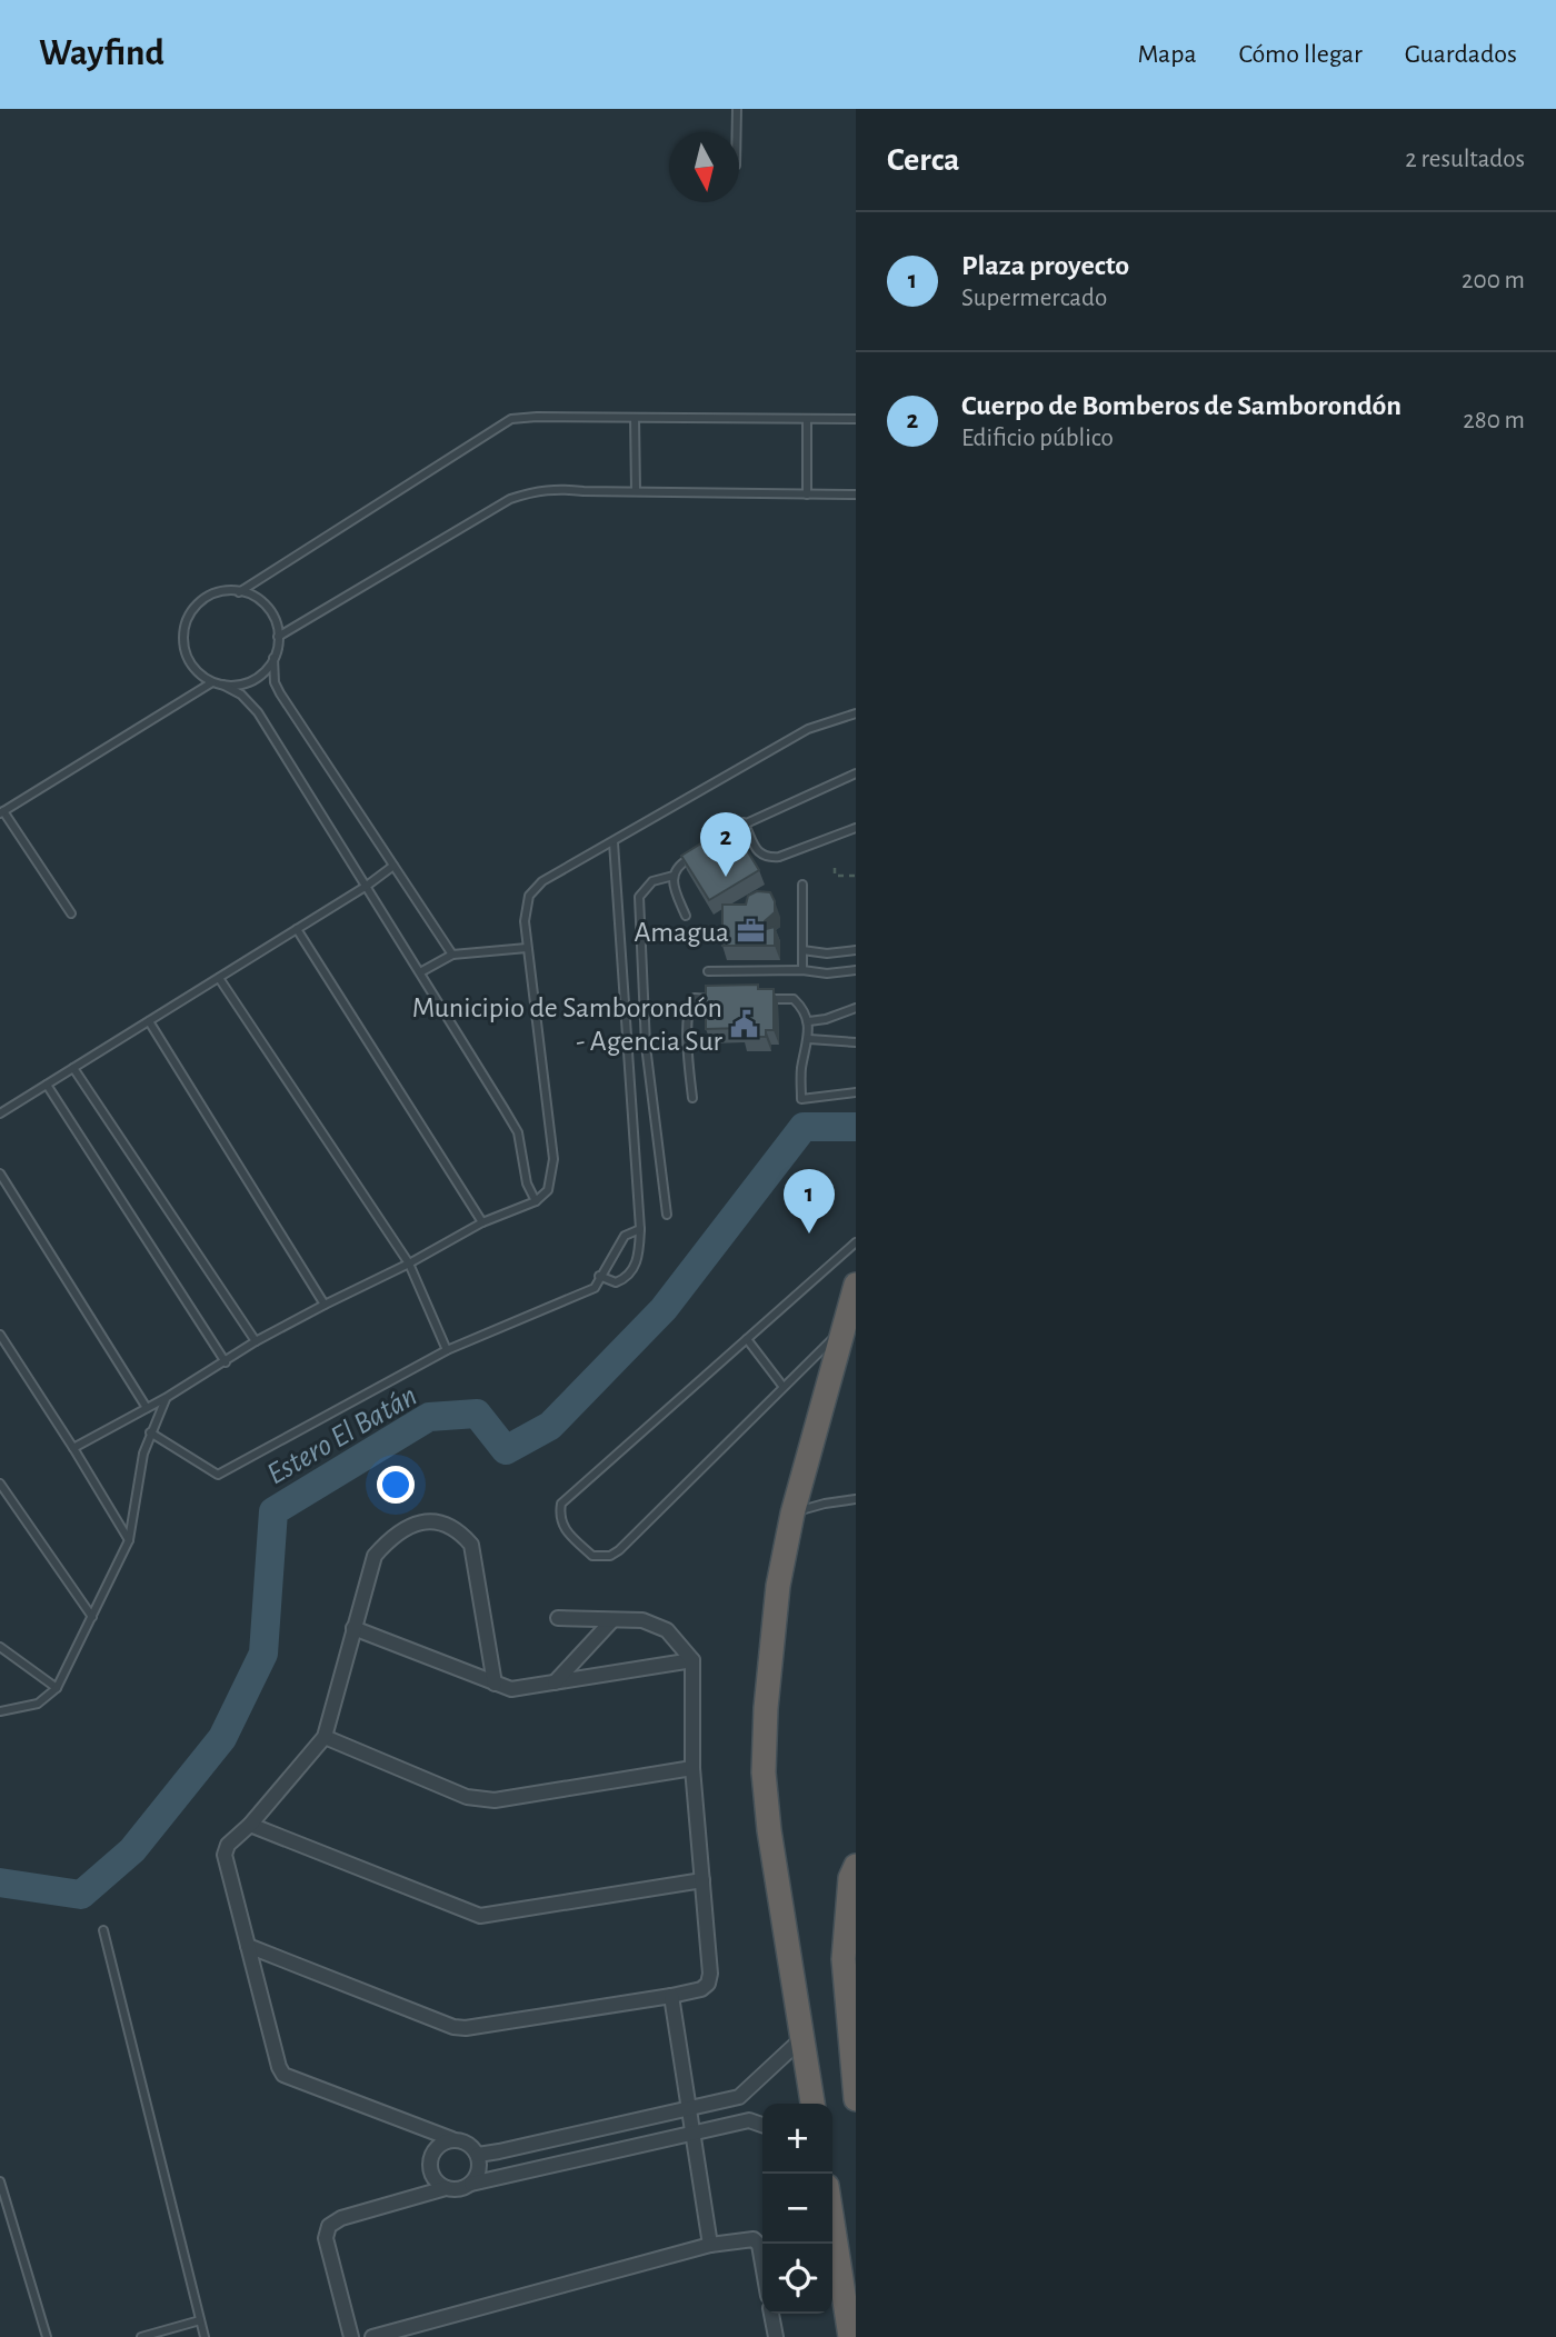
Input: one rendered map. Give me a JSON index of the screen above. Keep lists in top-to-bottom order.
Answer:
{
  "water": ["Estero El Batán"],
  "places": {
    "office": ["Amagua"],
    "public building": ["Municipio de Samborondón - Agencia Sur"]
  },
  "north": "bottom",
  "page": {
    "header": "Wayfind",
    "nav": ["Mapa", "Cómo llegar", "Guardados"],
    "heading": ["Cerca", "2 resultados"],
    "list": [
      {
        "mark": "1",
        "name": "Plaza proyecto",
        "note": "Supermercado",
        "value": "200 m"
      },
      {
        "mark": "2",
        "name": "Cuerpo de Bomberos de Samborondón",
        "note": "Edificio público",
        "value": "280 m"
      }
    ],
    "pins": ["2", "1"],
    "map_buttons": ["+", "−"]
  }
}
